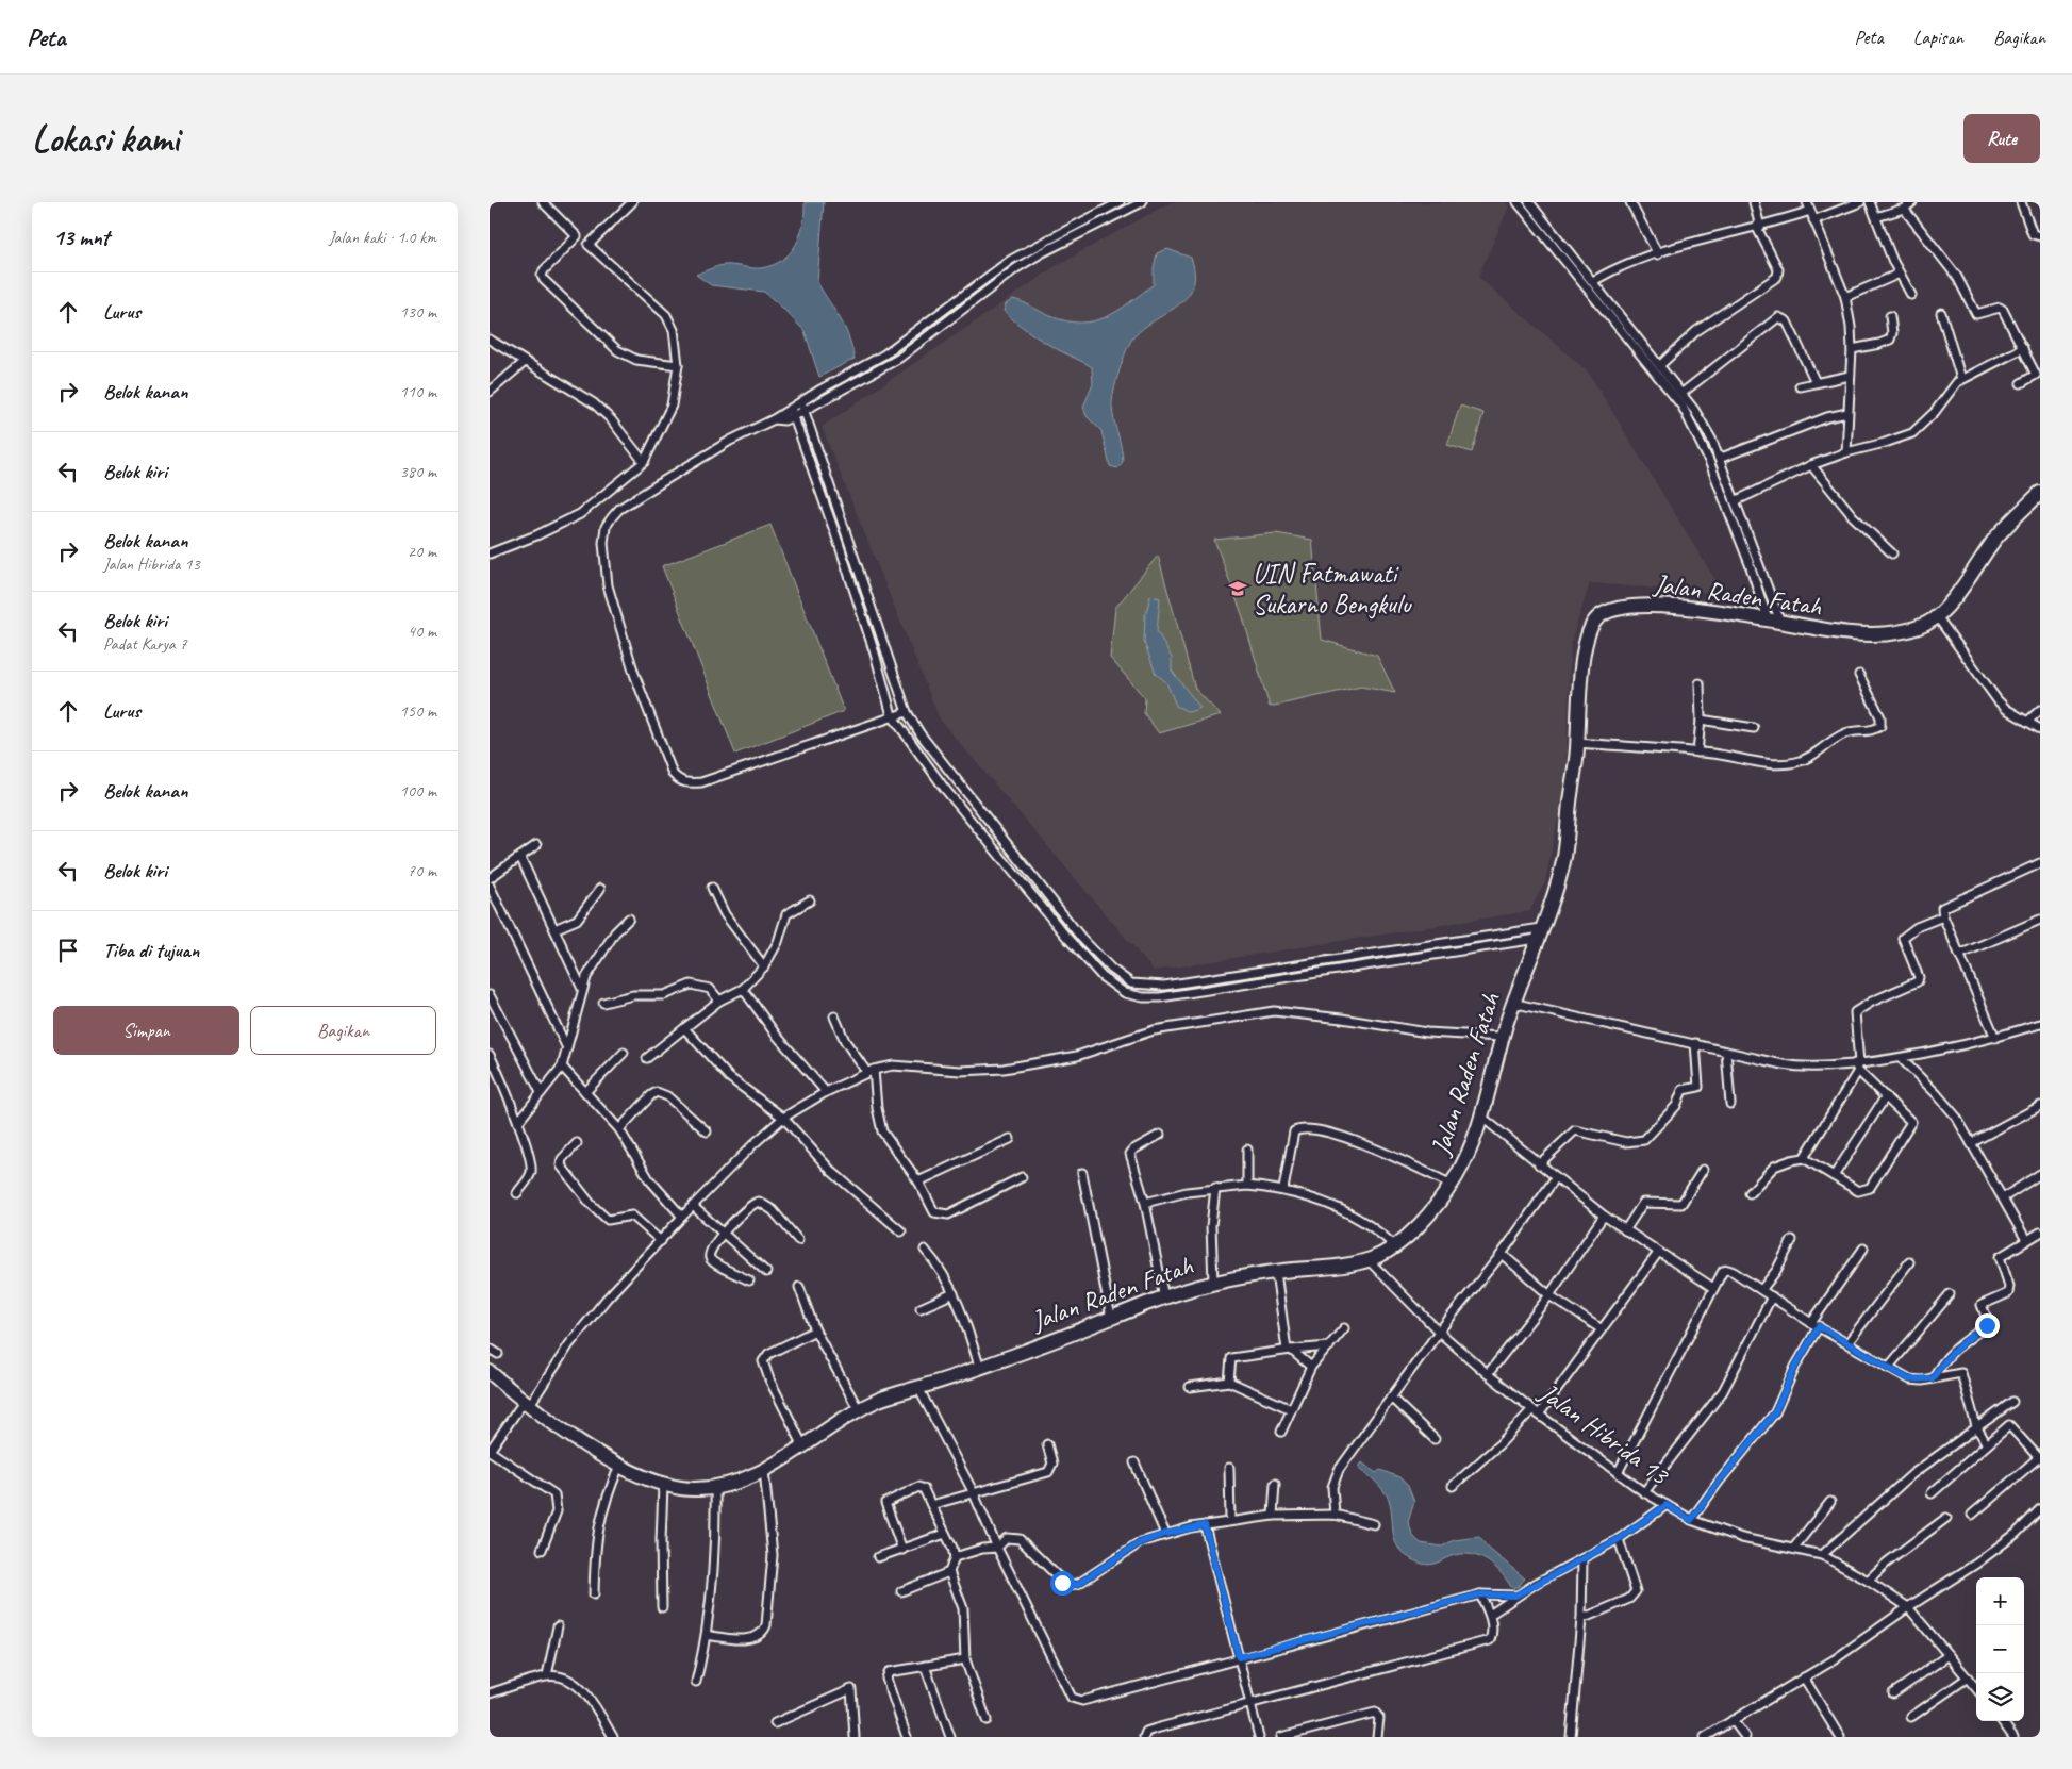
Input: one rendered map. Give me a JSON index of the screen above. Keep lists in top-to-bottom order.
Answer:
{
  "streets": {
    "highway": ["Jalan Raden Fatah"],
    "street": ["Jalan Hibrida 13"]
  },
  "crossings": [
    ["Jalan Raden Fatah", "Jalan Hibrida 13"]
  ],
  "places": {
    "school or university": ["UIN Fatmawati Sukarno Bengkulu"]
  },
  "page": {
    "header": "Peta",
    "nav": ["Peta", "Lapisan", "Bagikan"],
    "buttons": [
      "Rute",
      ["Simpan", "Bagikan"]
    ],
    "title": "Lokasi kami",
    "heading": ["13 mnt", "Jalan kaki · 1.0 km"],
    "list": [
      ["Lurus", "130 m"],
      ["Belok kanan", "110 m"],
      ["Belok kiri", "380 m"],
      ["Belok kanan", "Jalan Hibrida 13", "20 m"],
      ["Belok kiri", "Padat Karya 7", "40 m"],
      ["Lurus", "150 m"],
      ["Belok kanan", "100 m"],
      ["Belok kiri", "70 m"],
      "Tiba di tujuan"
    ],
    "map_buttons": ["+", "−"]
  }
}
